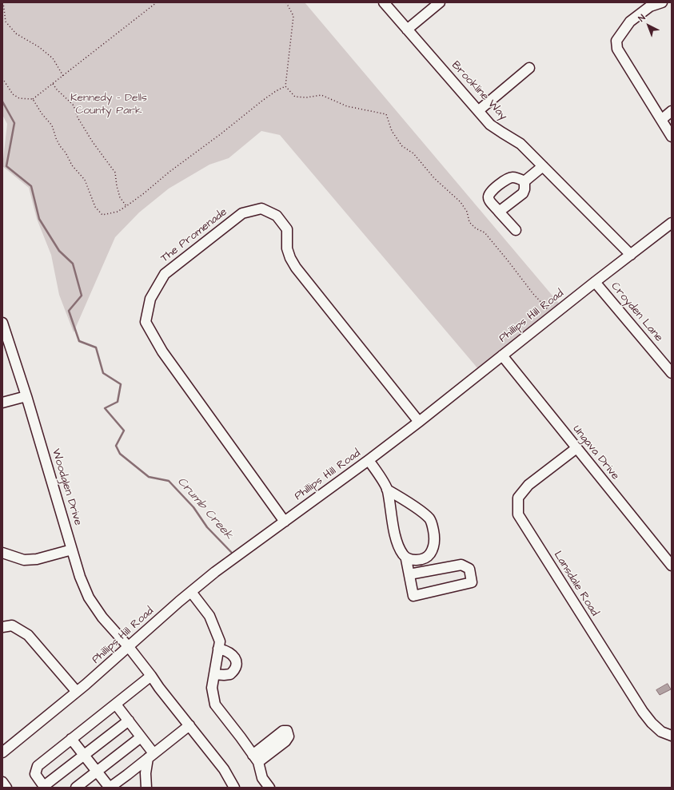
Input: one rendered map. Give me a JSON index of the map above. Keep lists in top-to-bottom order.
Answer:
{
  "streets": {
    "street": [
      "Brookline Way",
      "The Promenade",
      "Croyden Lane",
      "Phillips Hill Road",
      "Ungava Drive",
      "Woodglen Drive",
      "Lansdale Road"
    ]
  },
  "crossings": [
    ["Brookline Way", "Phillips Hill Road"],
    ["The Promenade", "Phillips Hill Road"],
    ["Croyden Lane", "Phillips Hill Road"],
    ["Phillips Hill Road", "Ungava Drive"],
    ["Phillips Hill Road", "Woodglen Drive"],
    ["Ungava Drive", "Lansdale Road"]
  ],
  "water": ["Crumb Creek"],
  "parks": ["Kennedy - Dells County Park"],
  "north": "top left"
}
